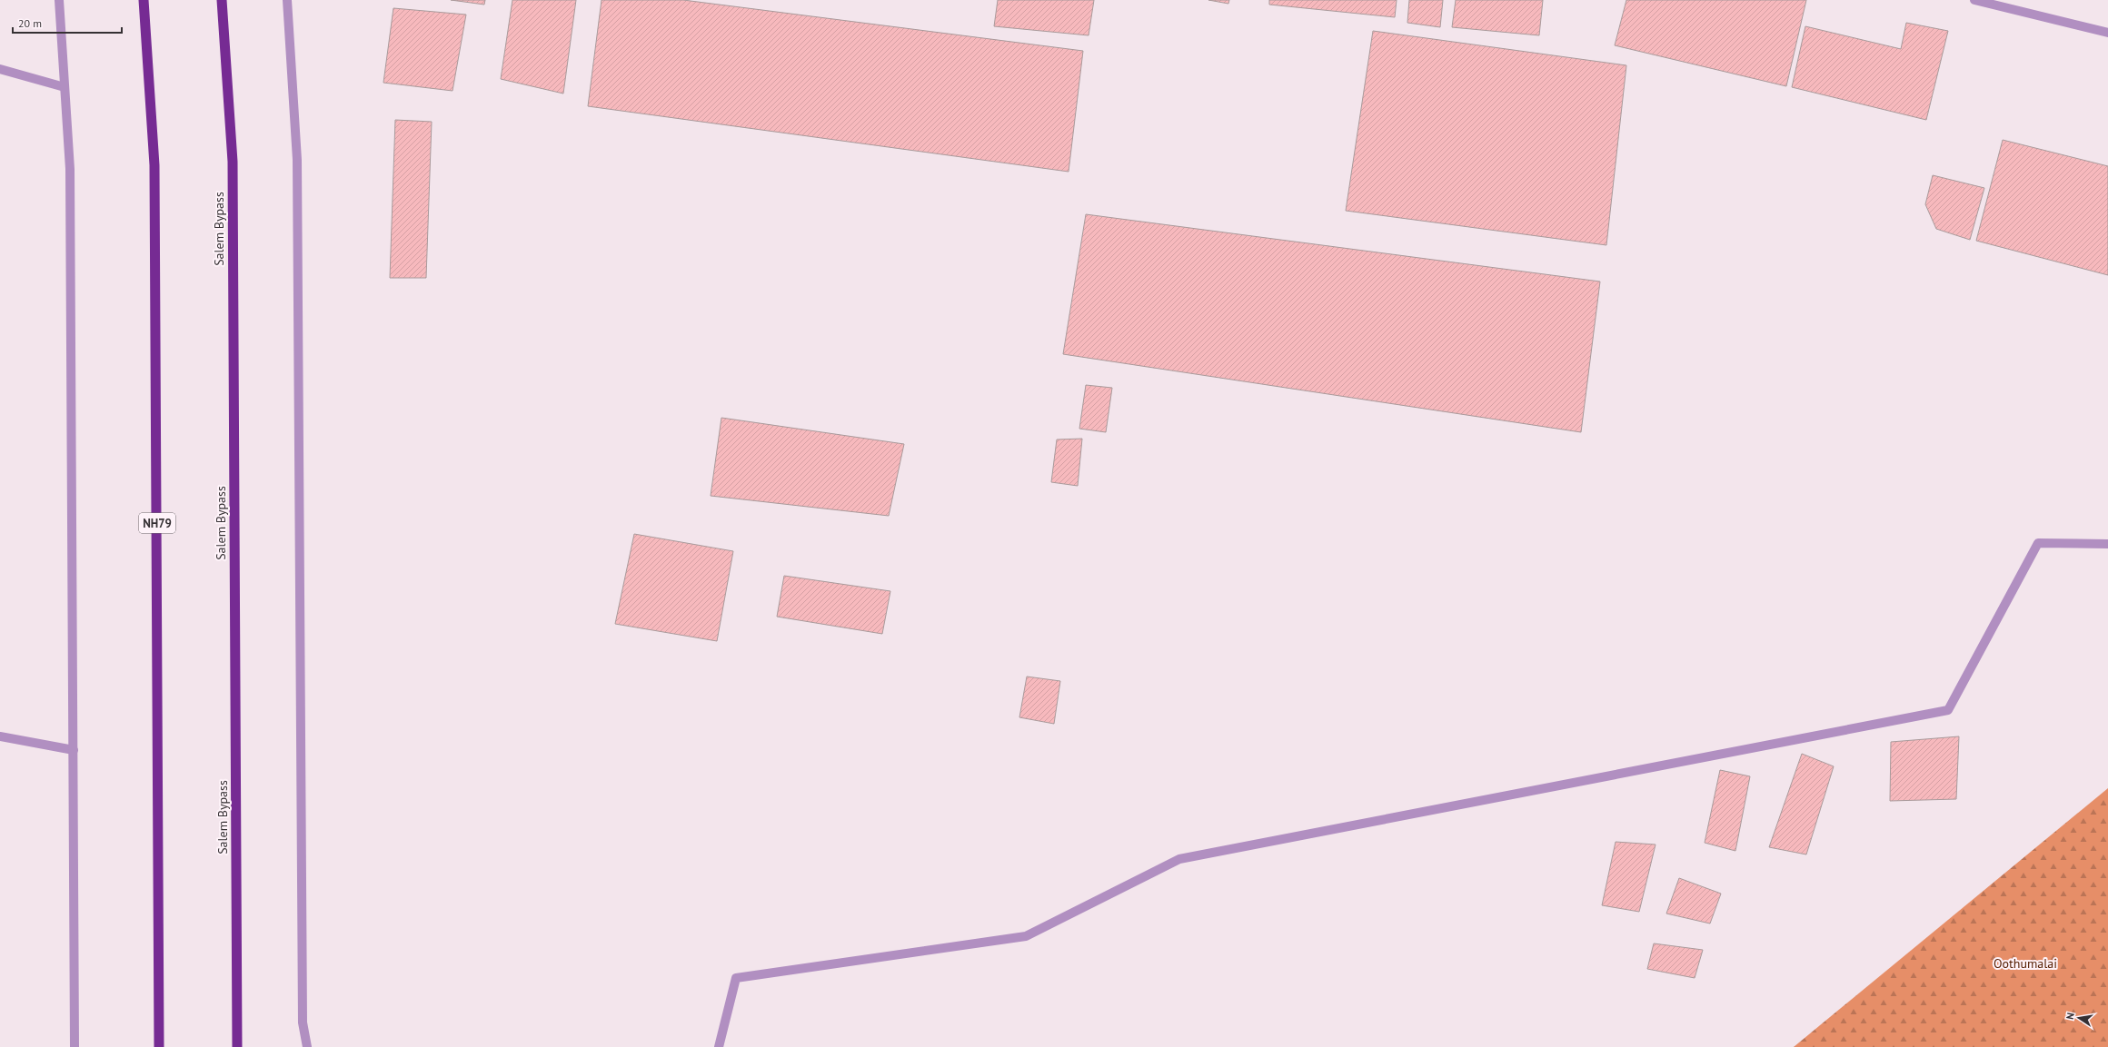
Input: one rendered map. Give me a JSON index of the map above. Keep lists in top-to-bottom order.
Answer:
{
  "streets": {
    "highway": ["Salem Bypass", "NH79"]
  },
  "parks": ["Oothumalai"],
  "scale_bar": "20 m",
  "north": "left"
}
